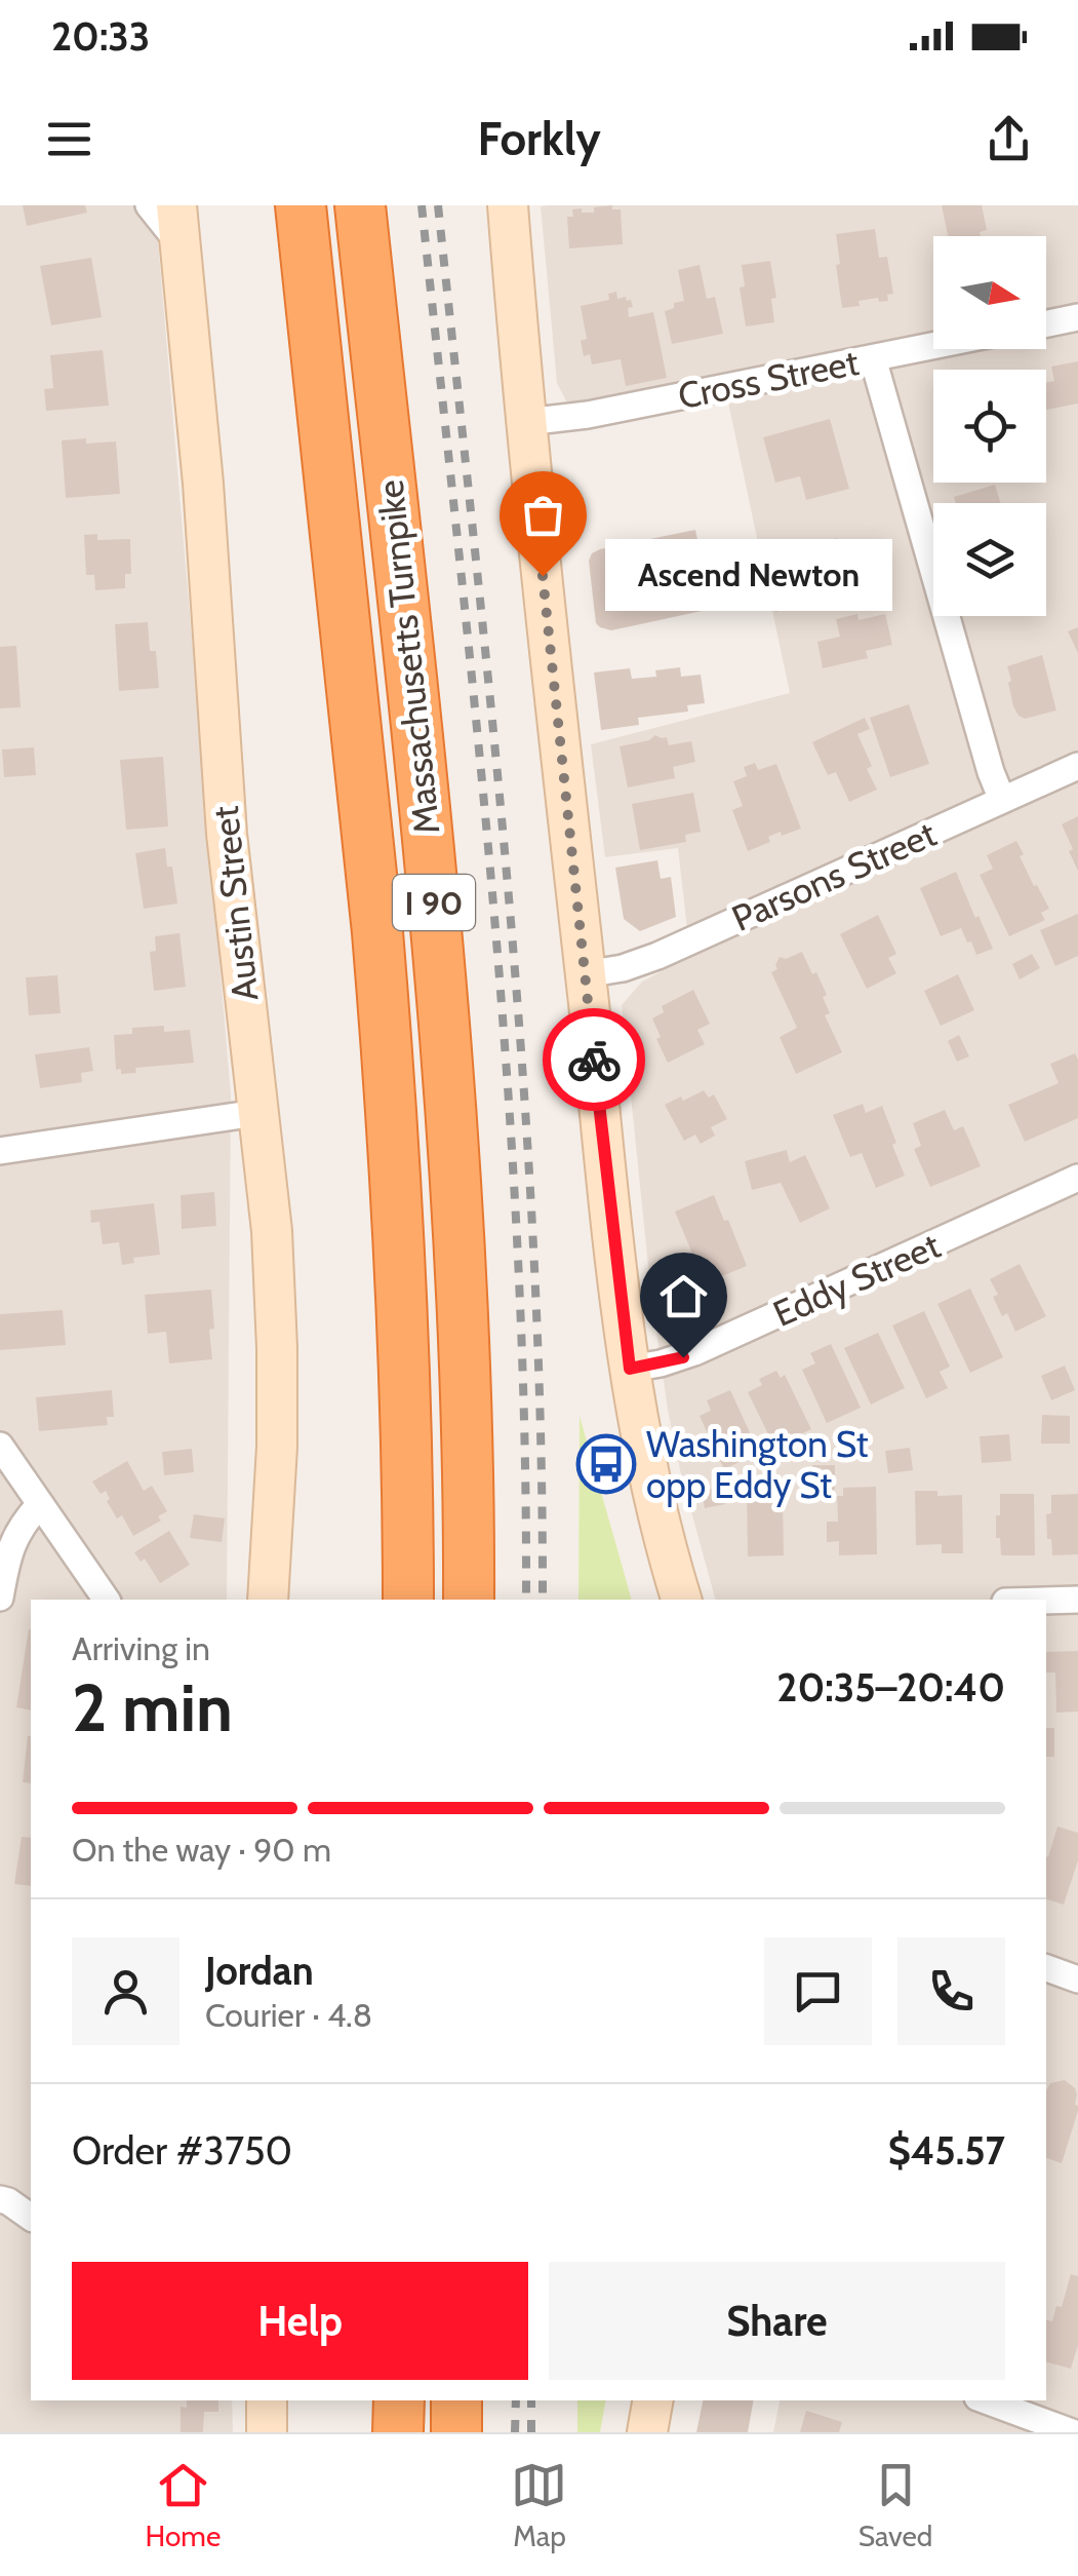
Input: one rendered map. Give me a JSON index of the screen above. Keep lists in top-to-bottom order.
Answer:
{
  "streets": {
    "highway": ["Massachusetts Turnpike", "I 90"],
    "main road": ["Austin Street"],
    "street": ["Cross Street", "Parsons Street", "Eddy Street"]
  },
  "places": {
    "other": ["Ascend Newton"],
    "bus stop": ["Washington St opp Eddy St"]
  },
  "north": "right",
  "page": {
    "status": "20:33",
    "header": "Forkly",
    "bubble": "Ascend Newton",
    "heading": ["2 min", "Arriving in", "20:35–20:40"],
    "panel": [
      "Jordan",
      "Courier · 4.8",
      "Order #3750",
      "$45.57"
    ],
    "bar": "On the way · 90 m",
    "buttons": ["Help", "Share"],
    "tabs": ["Home", "Map", "Saved"]
  }
}
